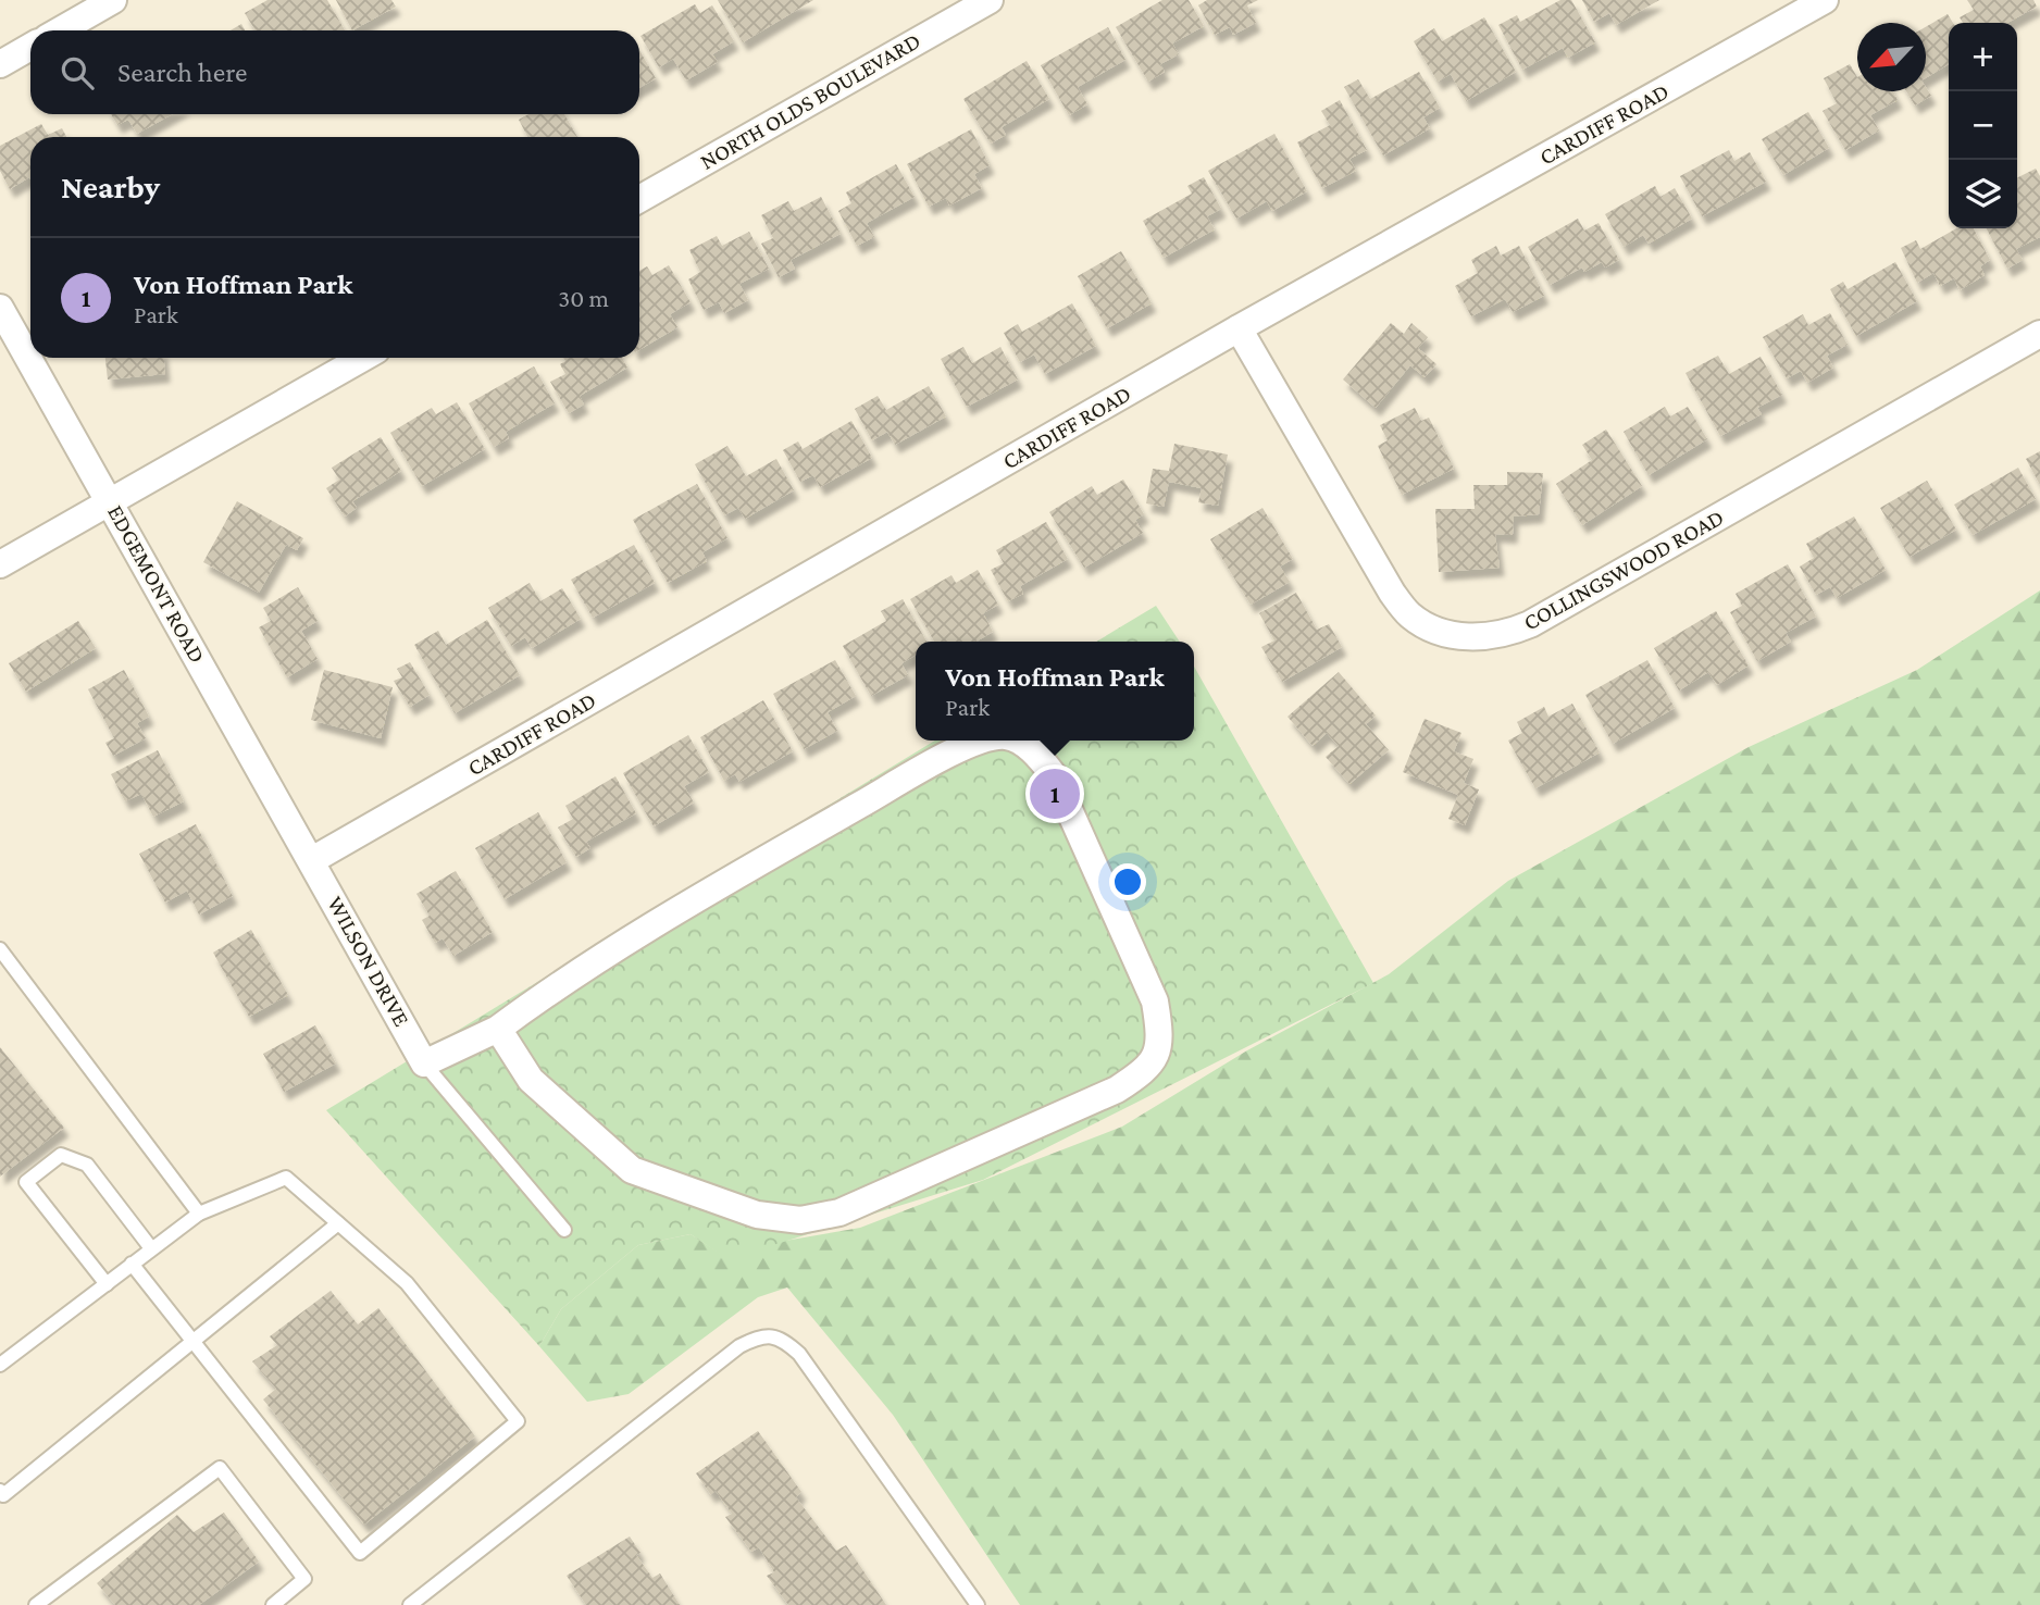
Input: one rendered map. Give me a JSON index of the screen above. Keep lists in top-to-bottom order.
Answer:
{
  "streets": {
    "street": [
      "NORTH OLDS BOULEVARD",
      "CARDIFF ROAD",
      "COLLINGSWOOD ROAD",
      "EDGEMONT ROAD",
      "WILSON DRIVE"
    ]
  },
  "crossings": [
    ["CARDIFF ROAD", "COLLINGSWOOD ROAD"],
    ["CARDIFF ROAD", "EDGEMONT ROAD"],
    ["CARDIFF ROAD", "WILSON DRIVE"],
    ["EDGEMONT ROAD", "WILSON DRIVE"]
  ],
  "north": "bottom left",
  "page": {
    "map_buttons": ["+", "−"],
    "search": "Search here",
    "heading": "Nearby",
    "list": [
      {
        "mark": "1",
        "name": "Von Hoffman Park",
        "note": "Park",
        "value": "30 m"
      }
    ],
    "popup": ["Von Hoffman Park", "Park"],
    "pins": "1"
  }
}
